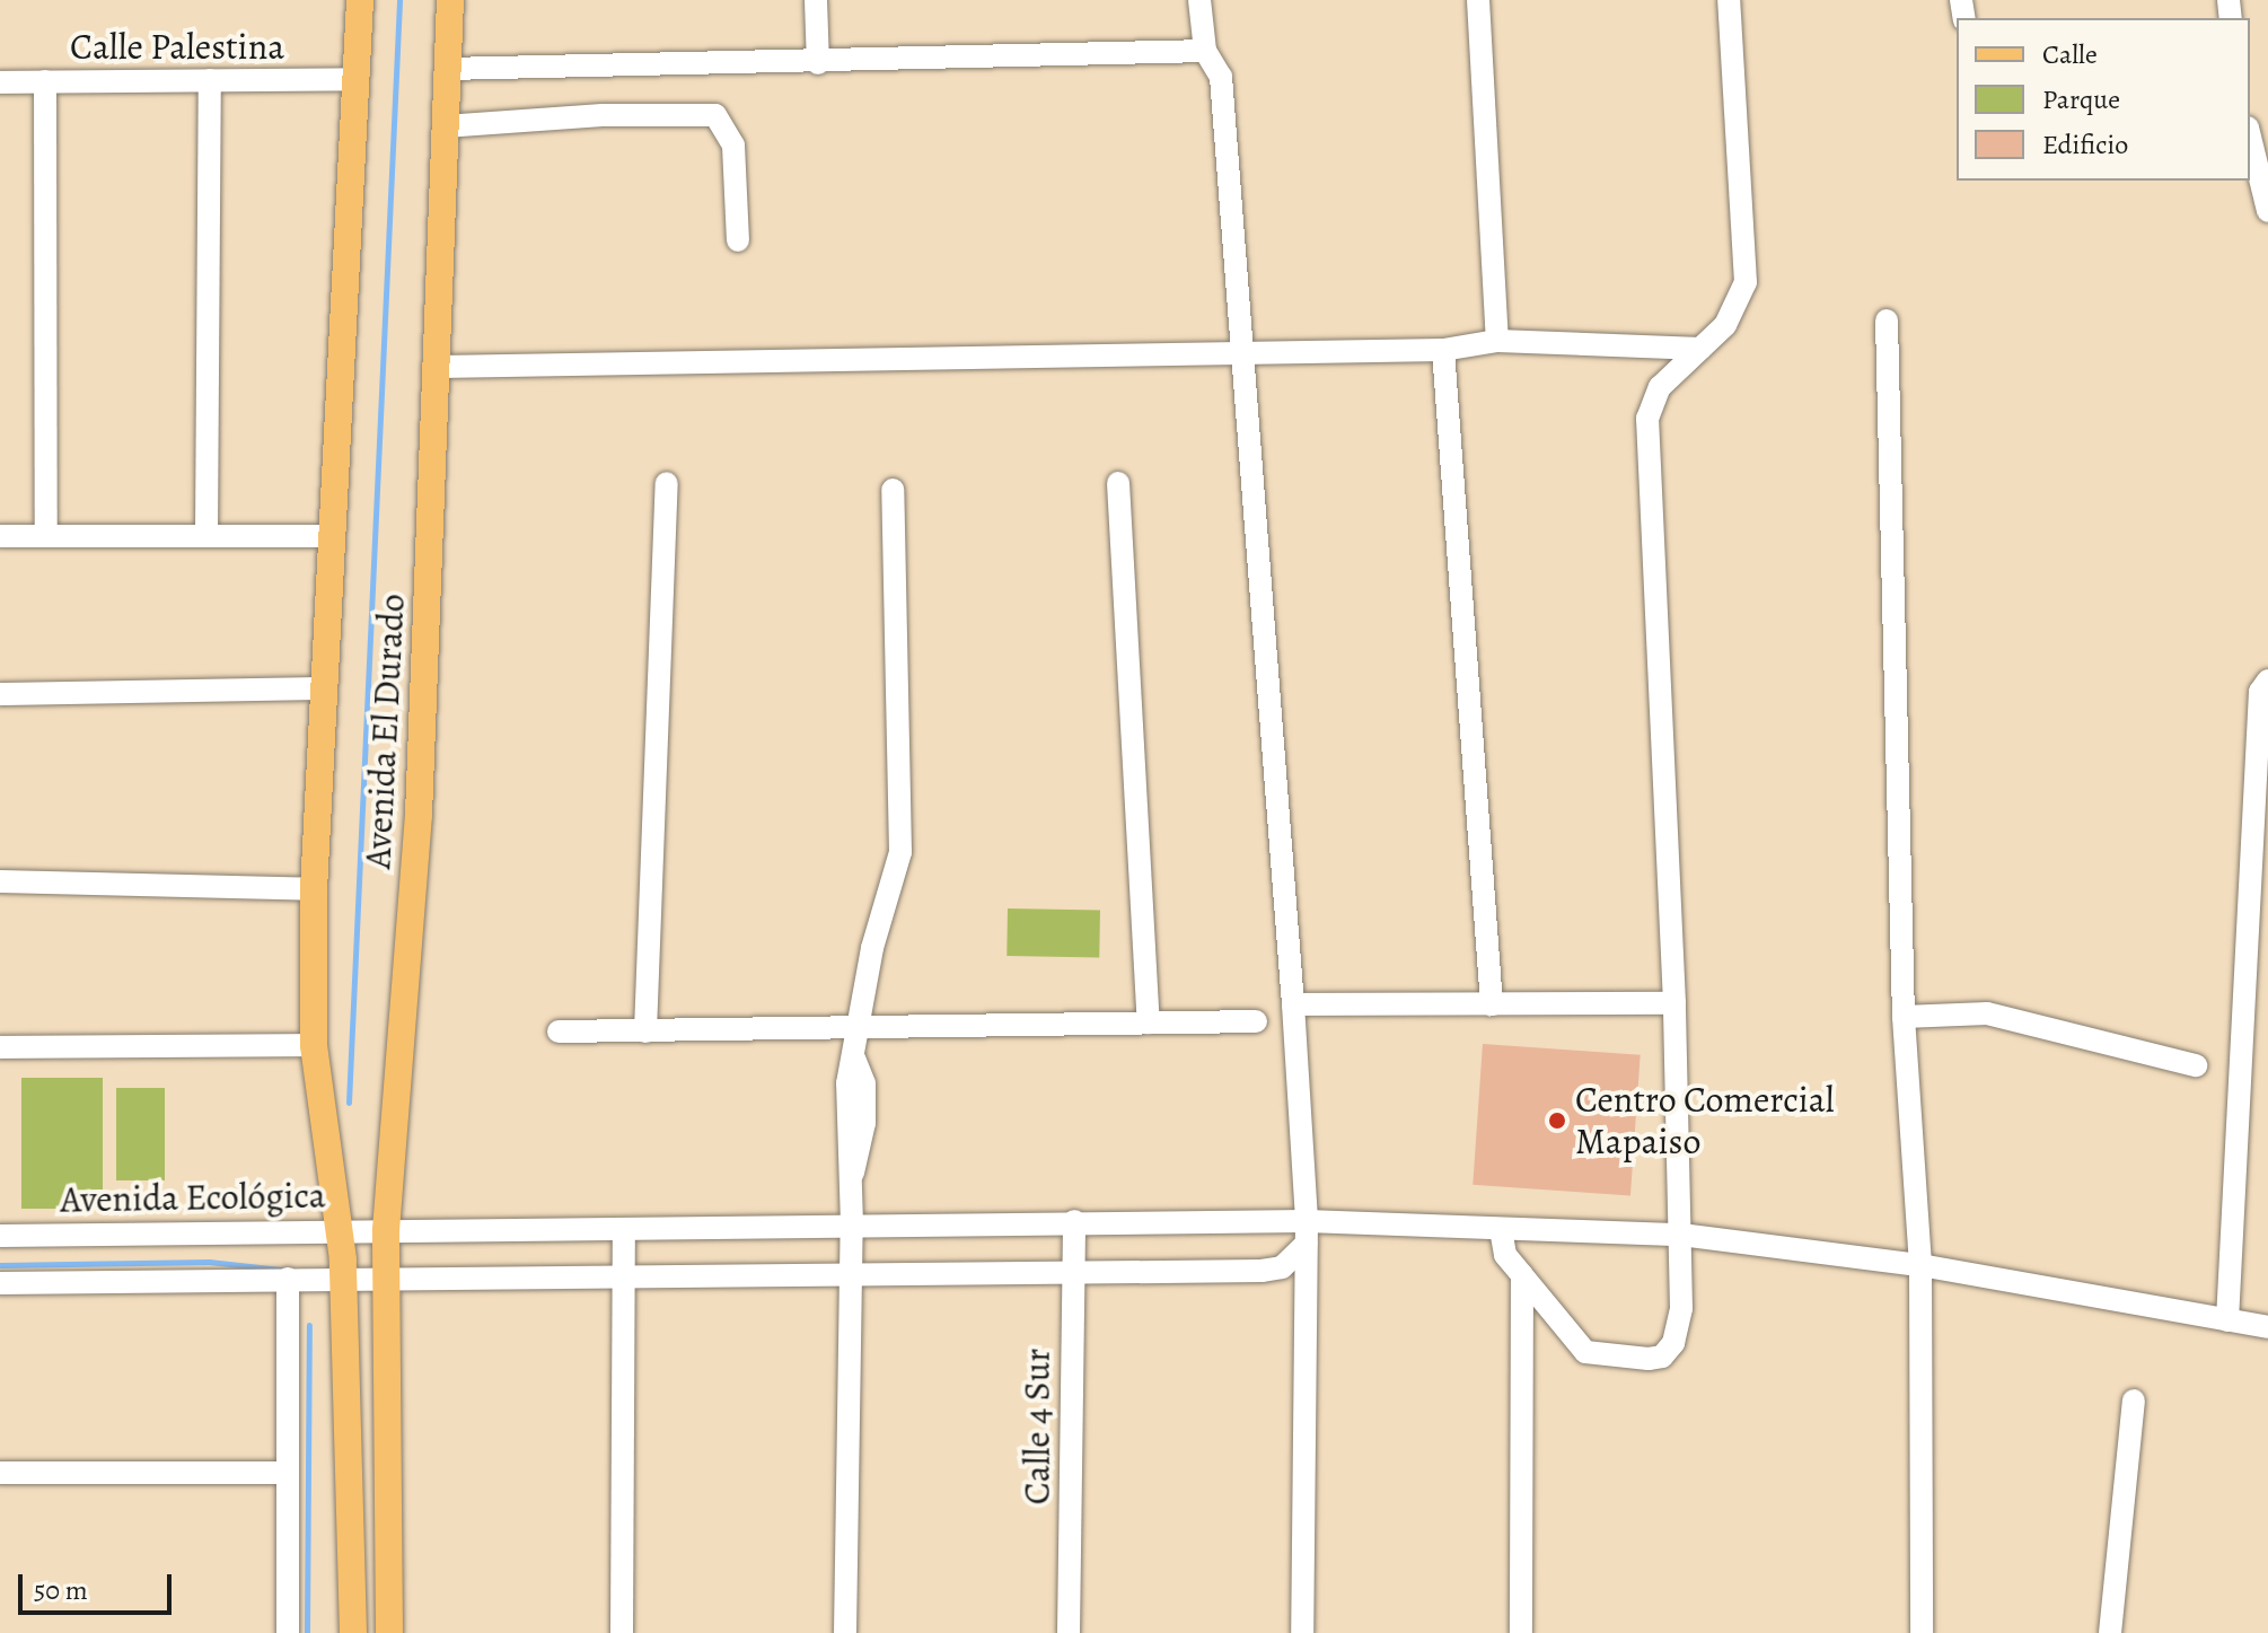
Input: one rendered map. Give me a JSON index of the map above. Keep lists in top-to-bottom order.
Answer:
{
  "streets": {
    "main road": ["Avenida El Durado"],
    "street": ["Calle Palestina", "Avenida Ecológica", "Calle 4 Sur"]
  },
  "crossings": [
    ["Calle Palestina", "Avenida El Durado"],
    ["Avenida El Durado", "Avenida Ecológica"],
    ["Avenida Ecológica", "Calle 4 Sur"]
  ],
  "places": ["Centro Comercial Mapaiso"],
  "legend": ["Calle", "Parque", "Edificio"],
  "scale_bar": "50 m"
}
